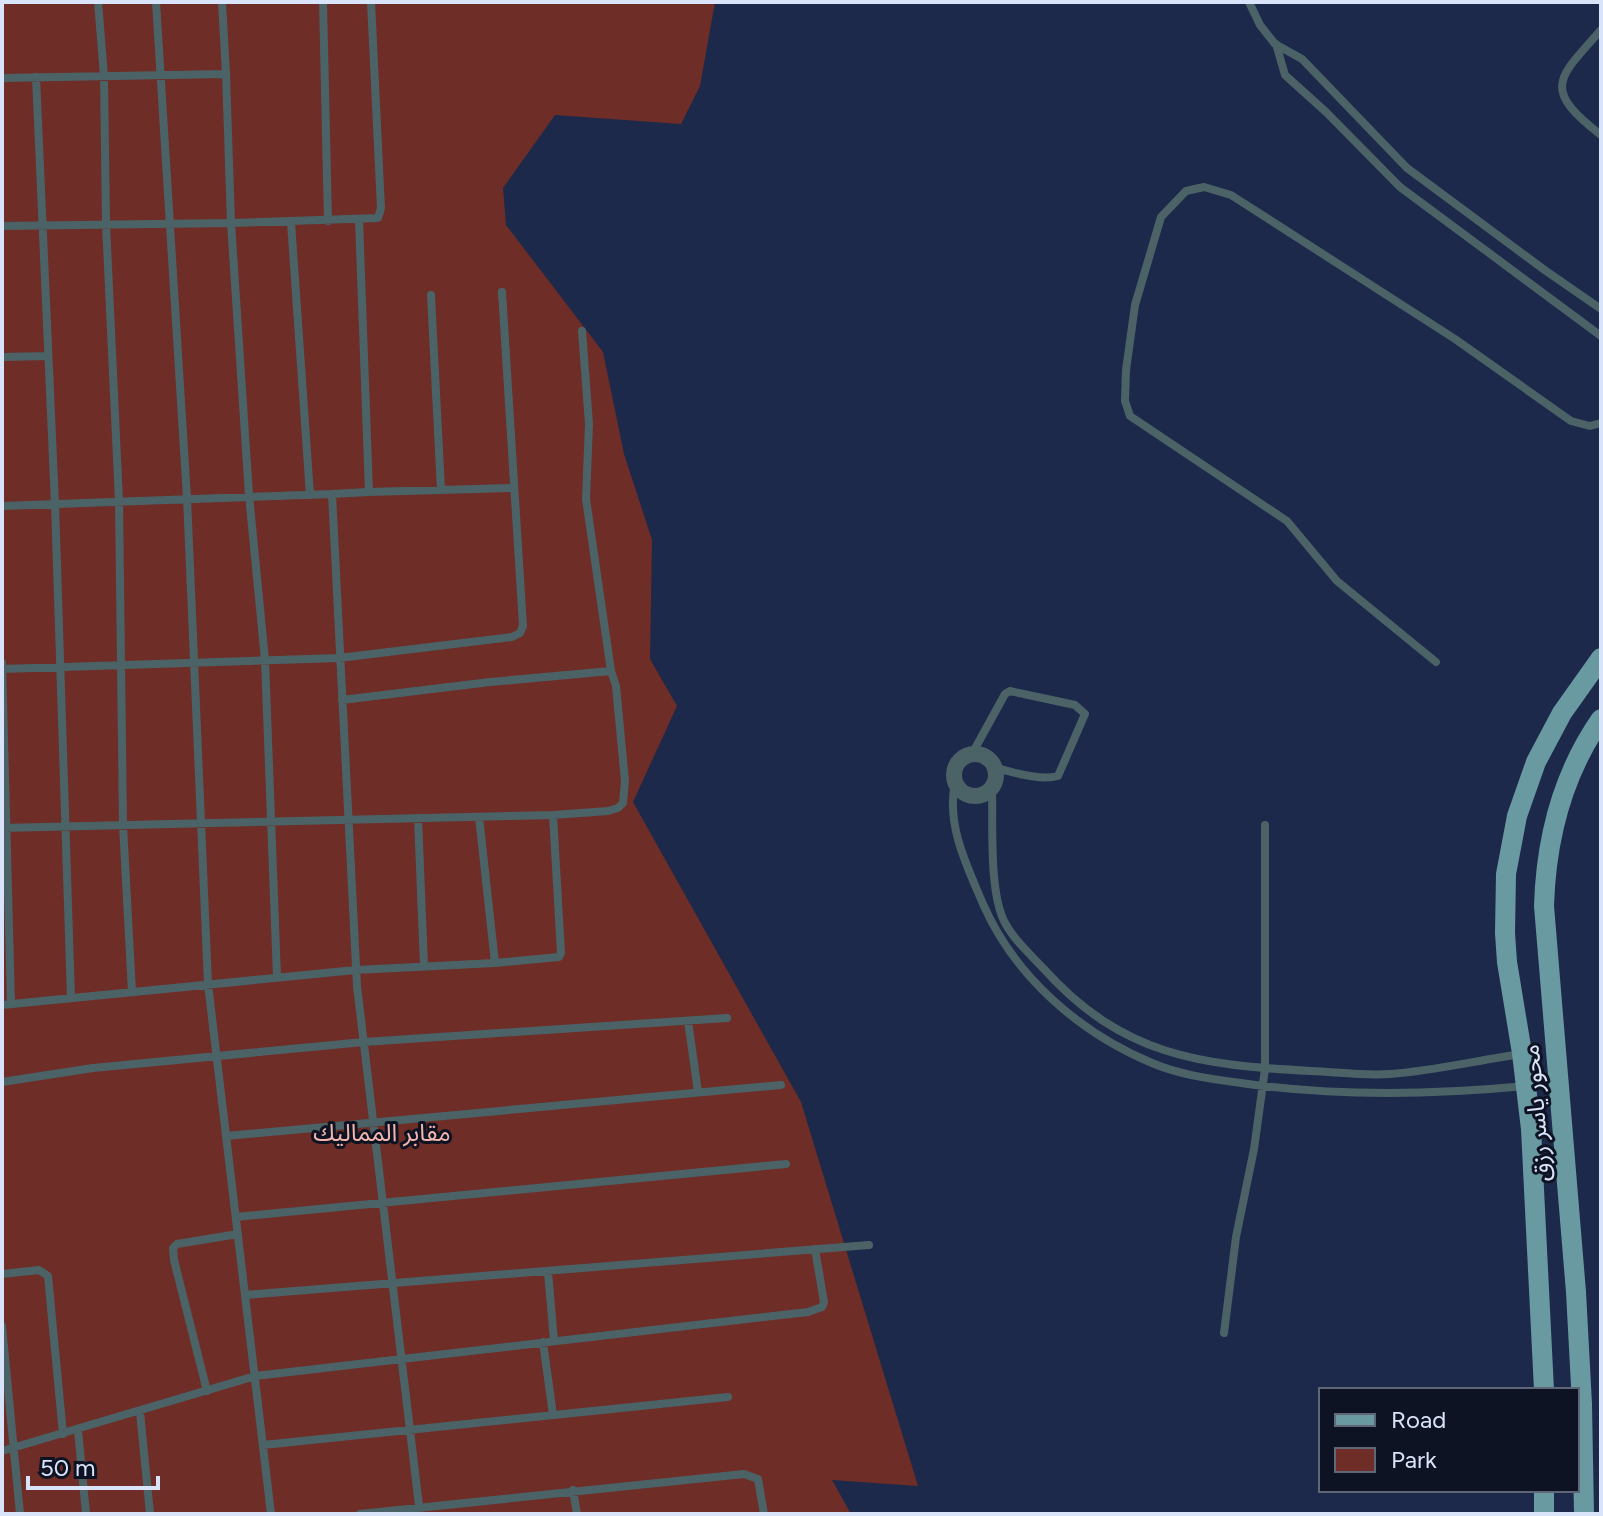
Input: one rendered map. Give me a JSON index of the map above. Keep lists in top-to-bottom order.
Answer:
{
  "streets": {
    "main road": ["محور ياسر رزق"]
  },
  "parks": ["مقابر المماليك"],
  "legend": ["Road", "Park"],
  "scale_bar": "50 m"
}
